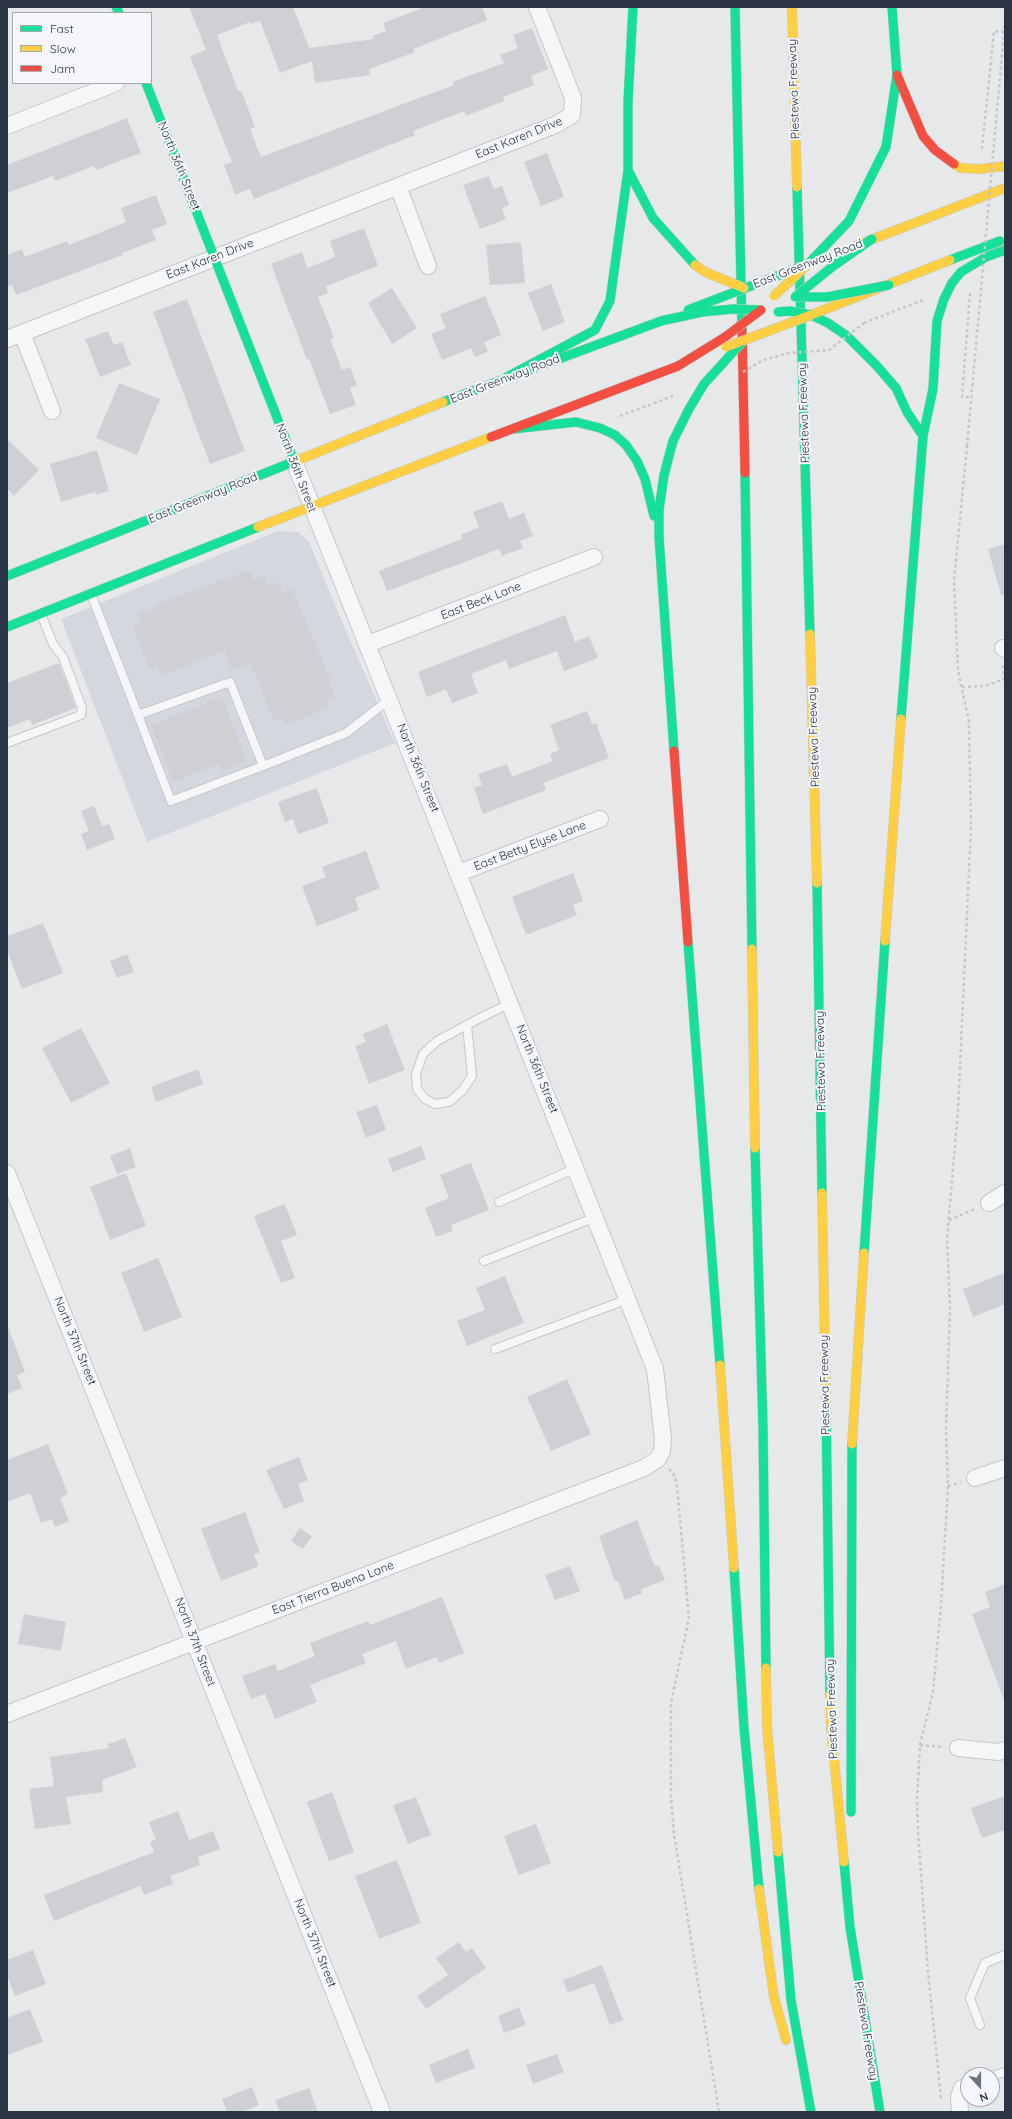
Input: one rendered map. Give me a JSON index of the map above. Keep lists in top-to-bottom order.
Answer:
{
  "streets": {
    "main road": ["Piestewa Freeway", "North 36th Street", "East Greenway Road"],
    "street": [
      "East Karen Drive",
      "East Beck Lane",
      "East Betty Elyse Lane",
      "North 37th Street",
      "East Tierra Buena Lane"
    ]
  },
  "crossings": [
    ["East Karen Drive", "North 36th Street"],
    ["North 36th Street", "East Greenway Road"],
    ["North 36th Street", "East Beck Lane"],
    ["North 36th Street", "East Betty Elyse Lane"],
    ["North 36th Street", "East Tierra Buena Lane"],
    ["North 37th Street", "East Tierra Buena Lane"]
  ],
  "legend": ["Fast", "Slow", "Jam"],
  "north": "bottom"
}
